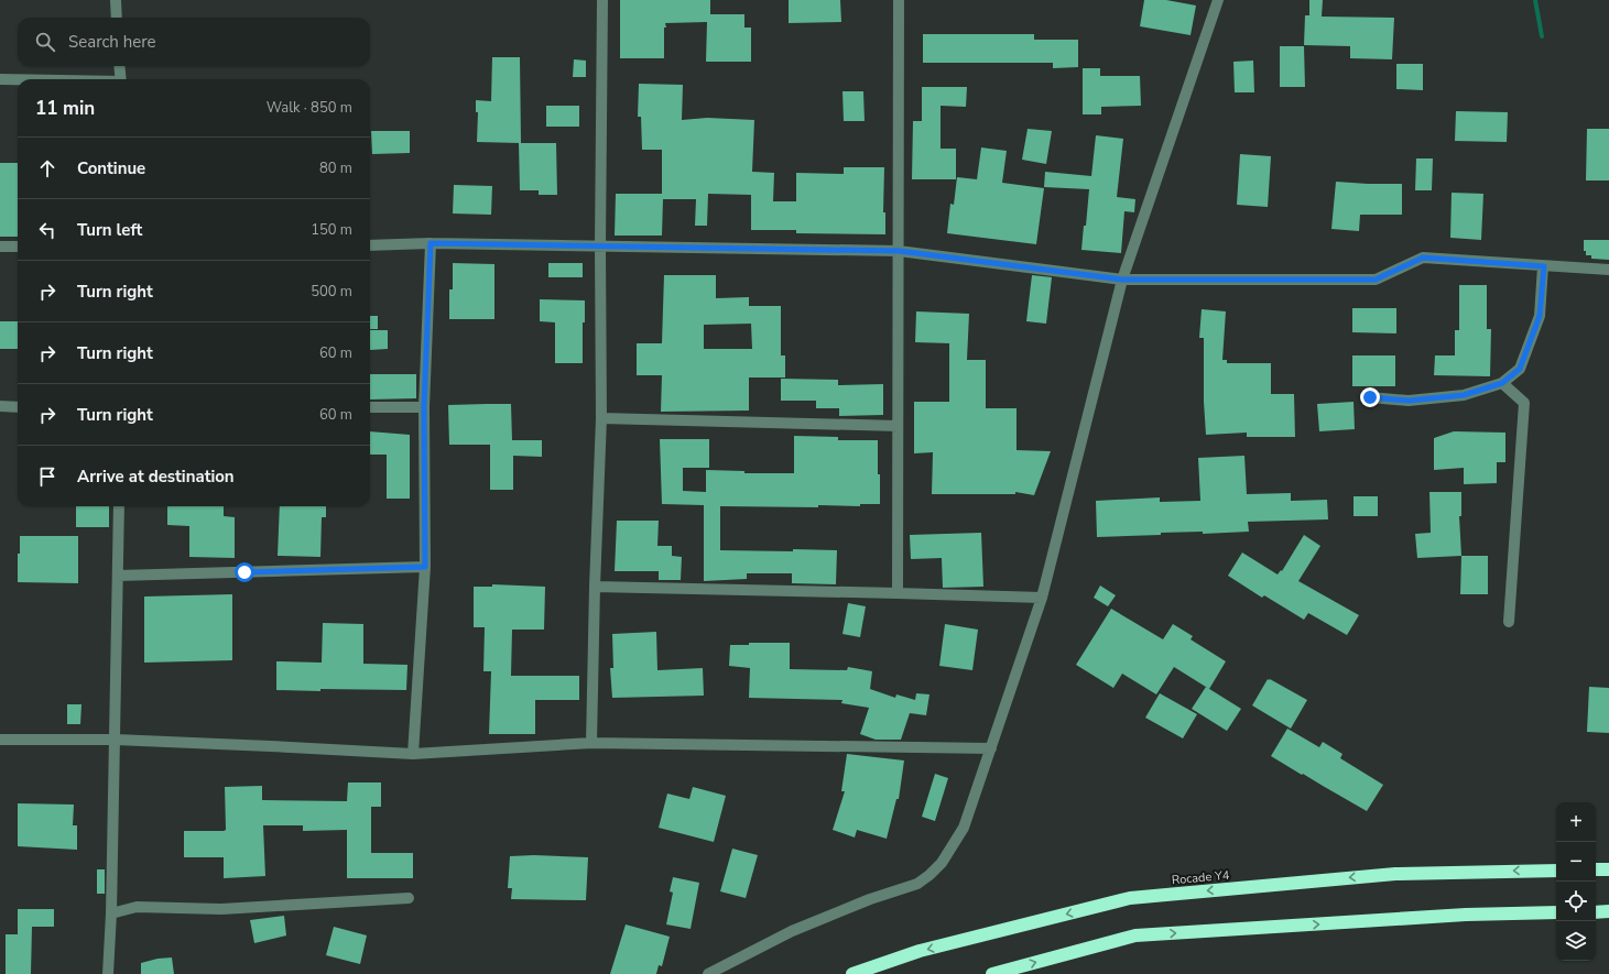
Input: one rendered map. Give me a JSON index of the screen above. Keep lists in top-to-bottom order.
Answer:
{
  "streets": {
    "highway": ["Rocade Y4"]
  },
  "page": {
    "search": "Search here",
    "heading": ["11 min", "Walk · 850 m"],
    "list": [
      ["Continue", "80 m"],
      ["Turn left", "150 m"],
      ["Turn right", "500 m"],
      ["Turn right", "60 m"],
      ["Turn right", "60 m"],
      "Arrive at destination"
    ],
    "map_buttons": ["+", "−"]
  }
}
